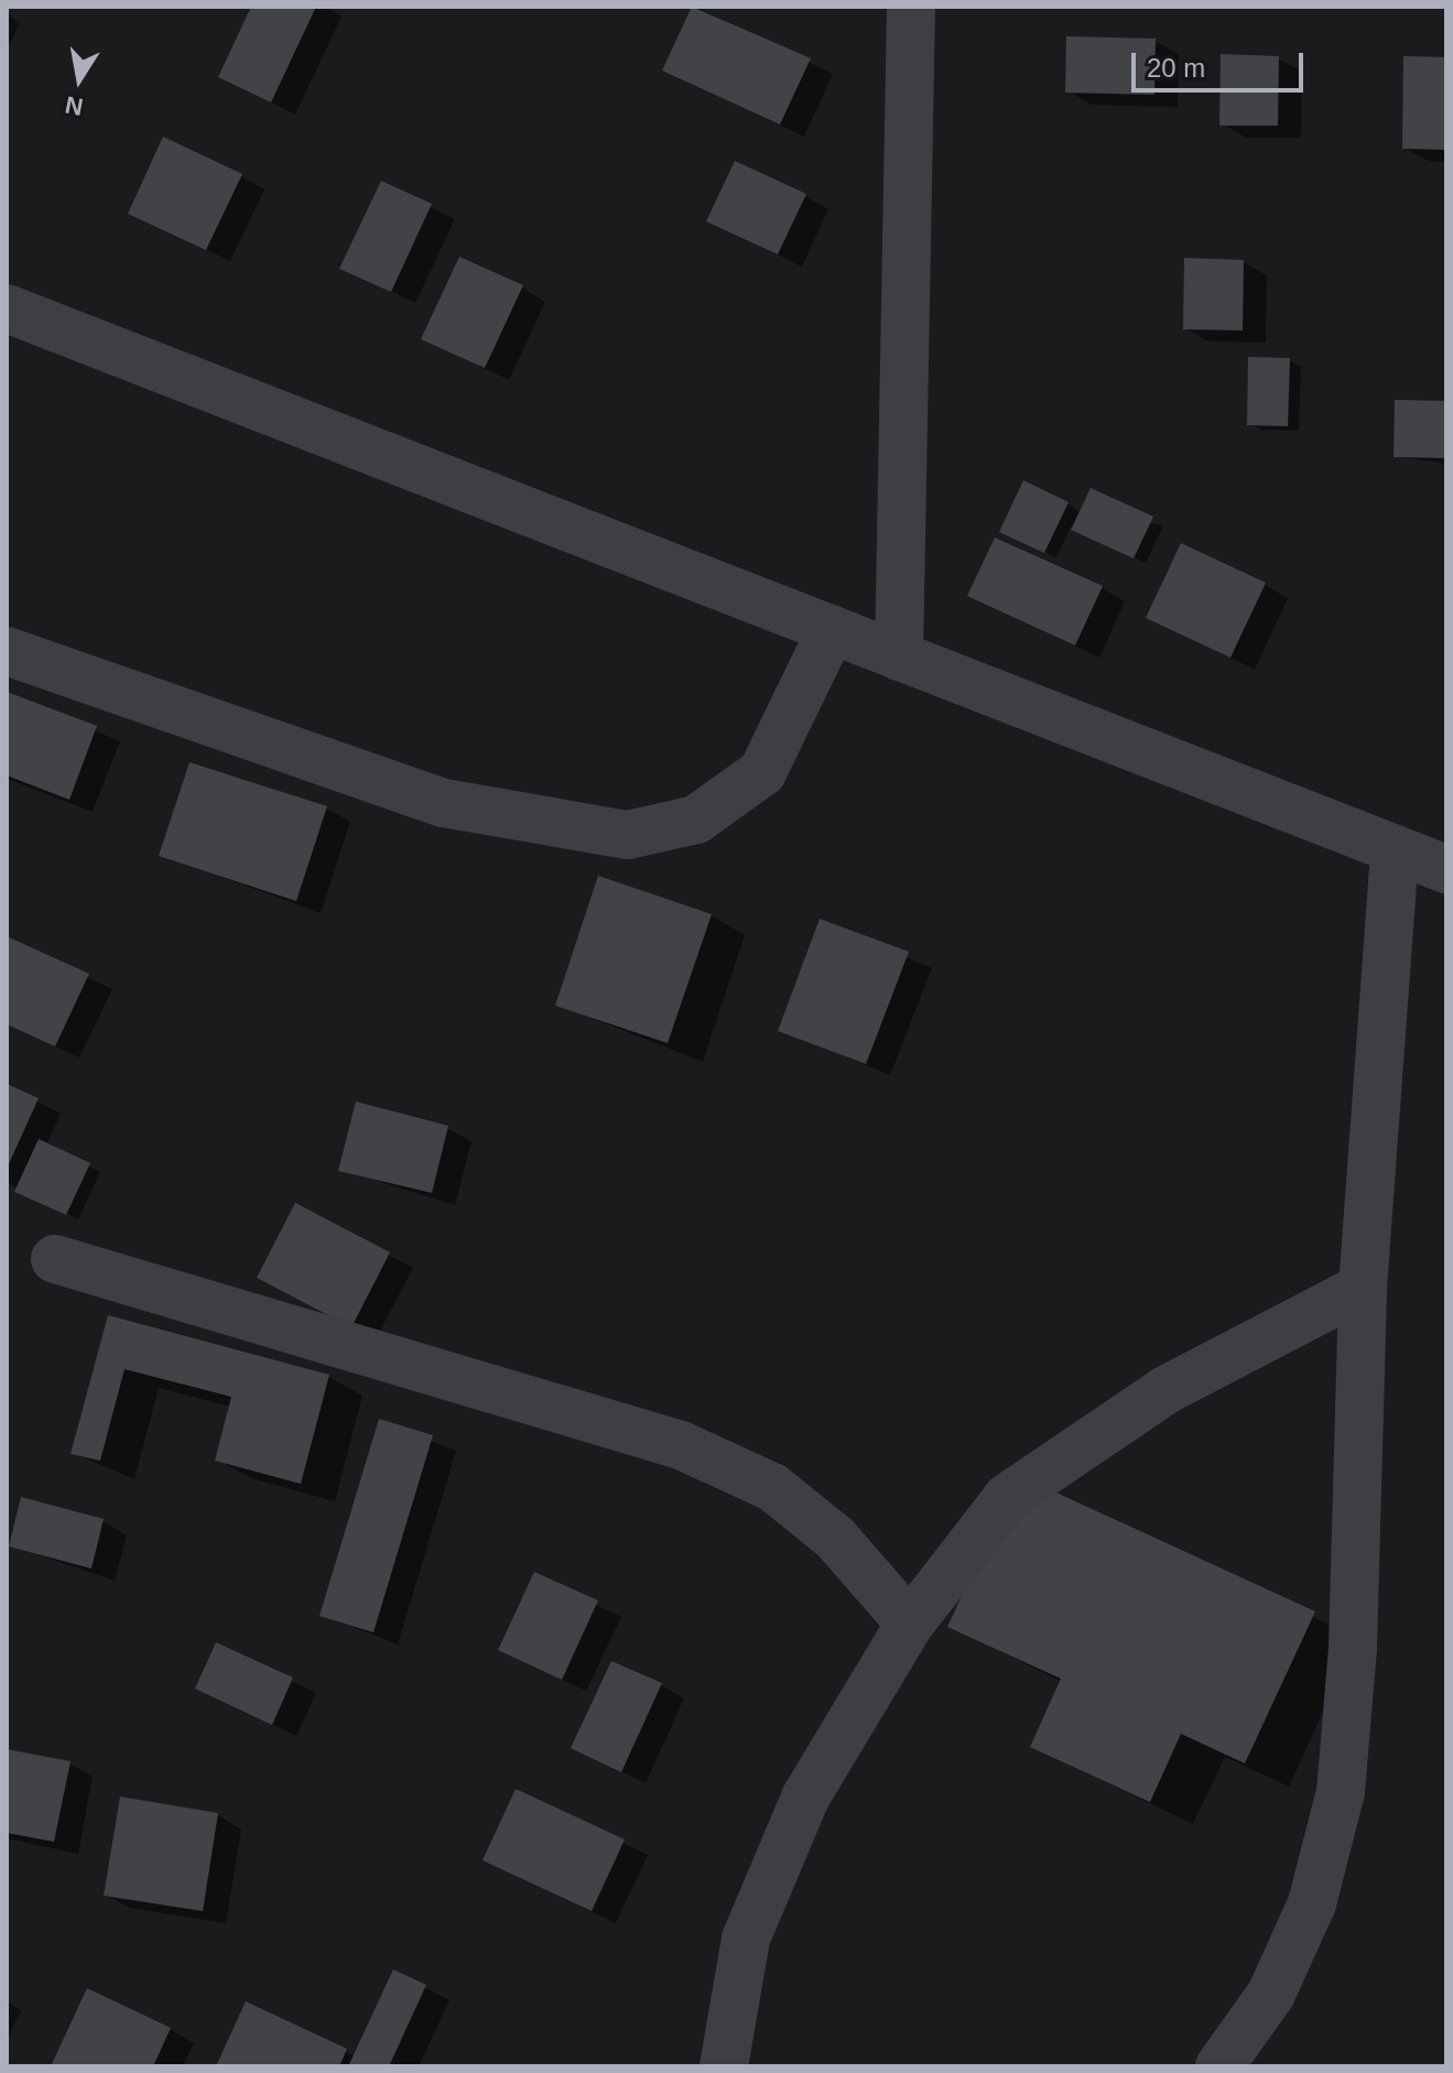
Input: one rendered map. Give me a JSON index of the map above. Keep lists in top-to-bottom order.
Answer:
{
  "scale_bar": "20 m",
  "north": "bottom"
}
